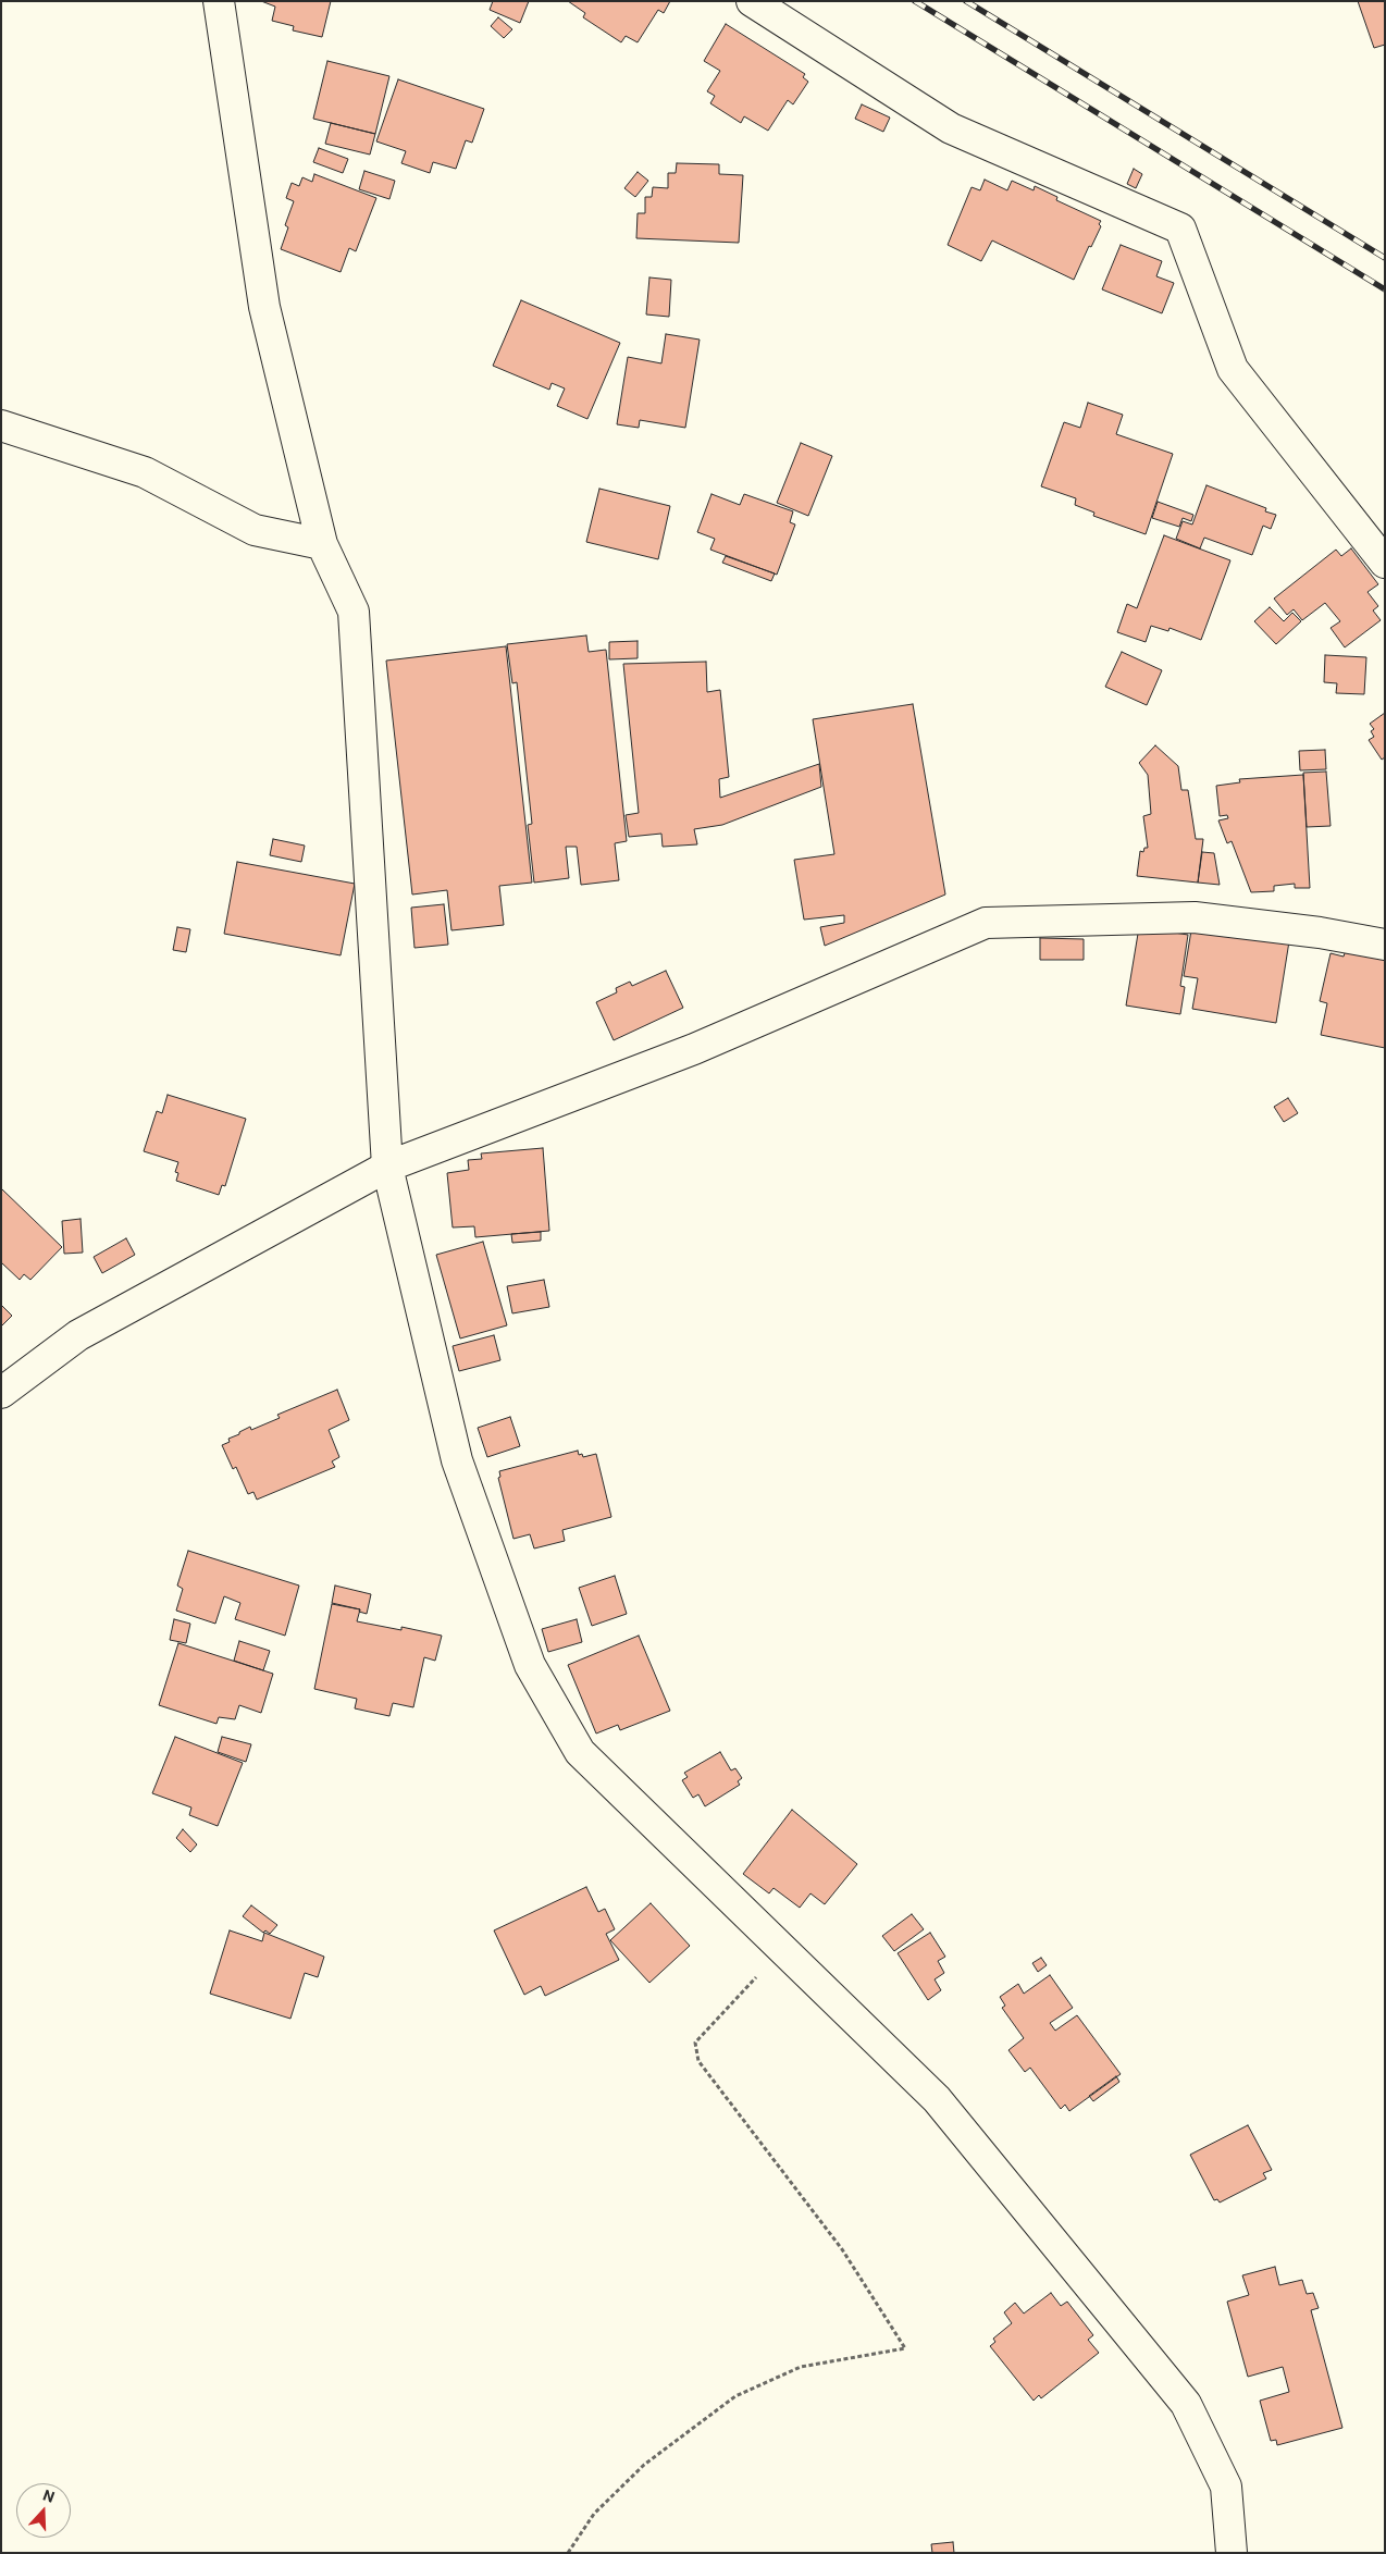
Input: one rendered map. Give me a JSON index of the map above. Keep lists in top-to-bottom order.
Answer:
{
  "north": "top"
}
